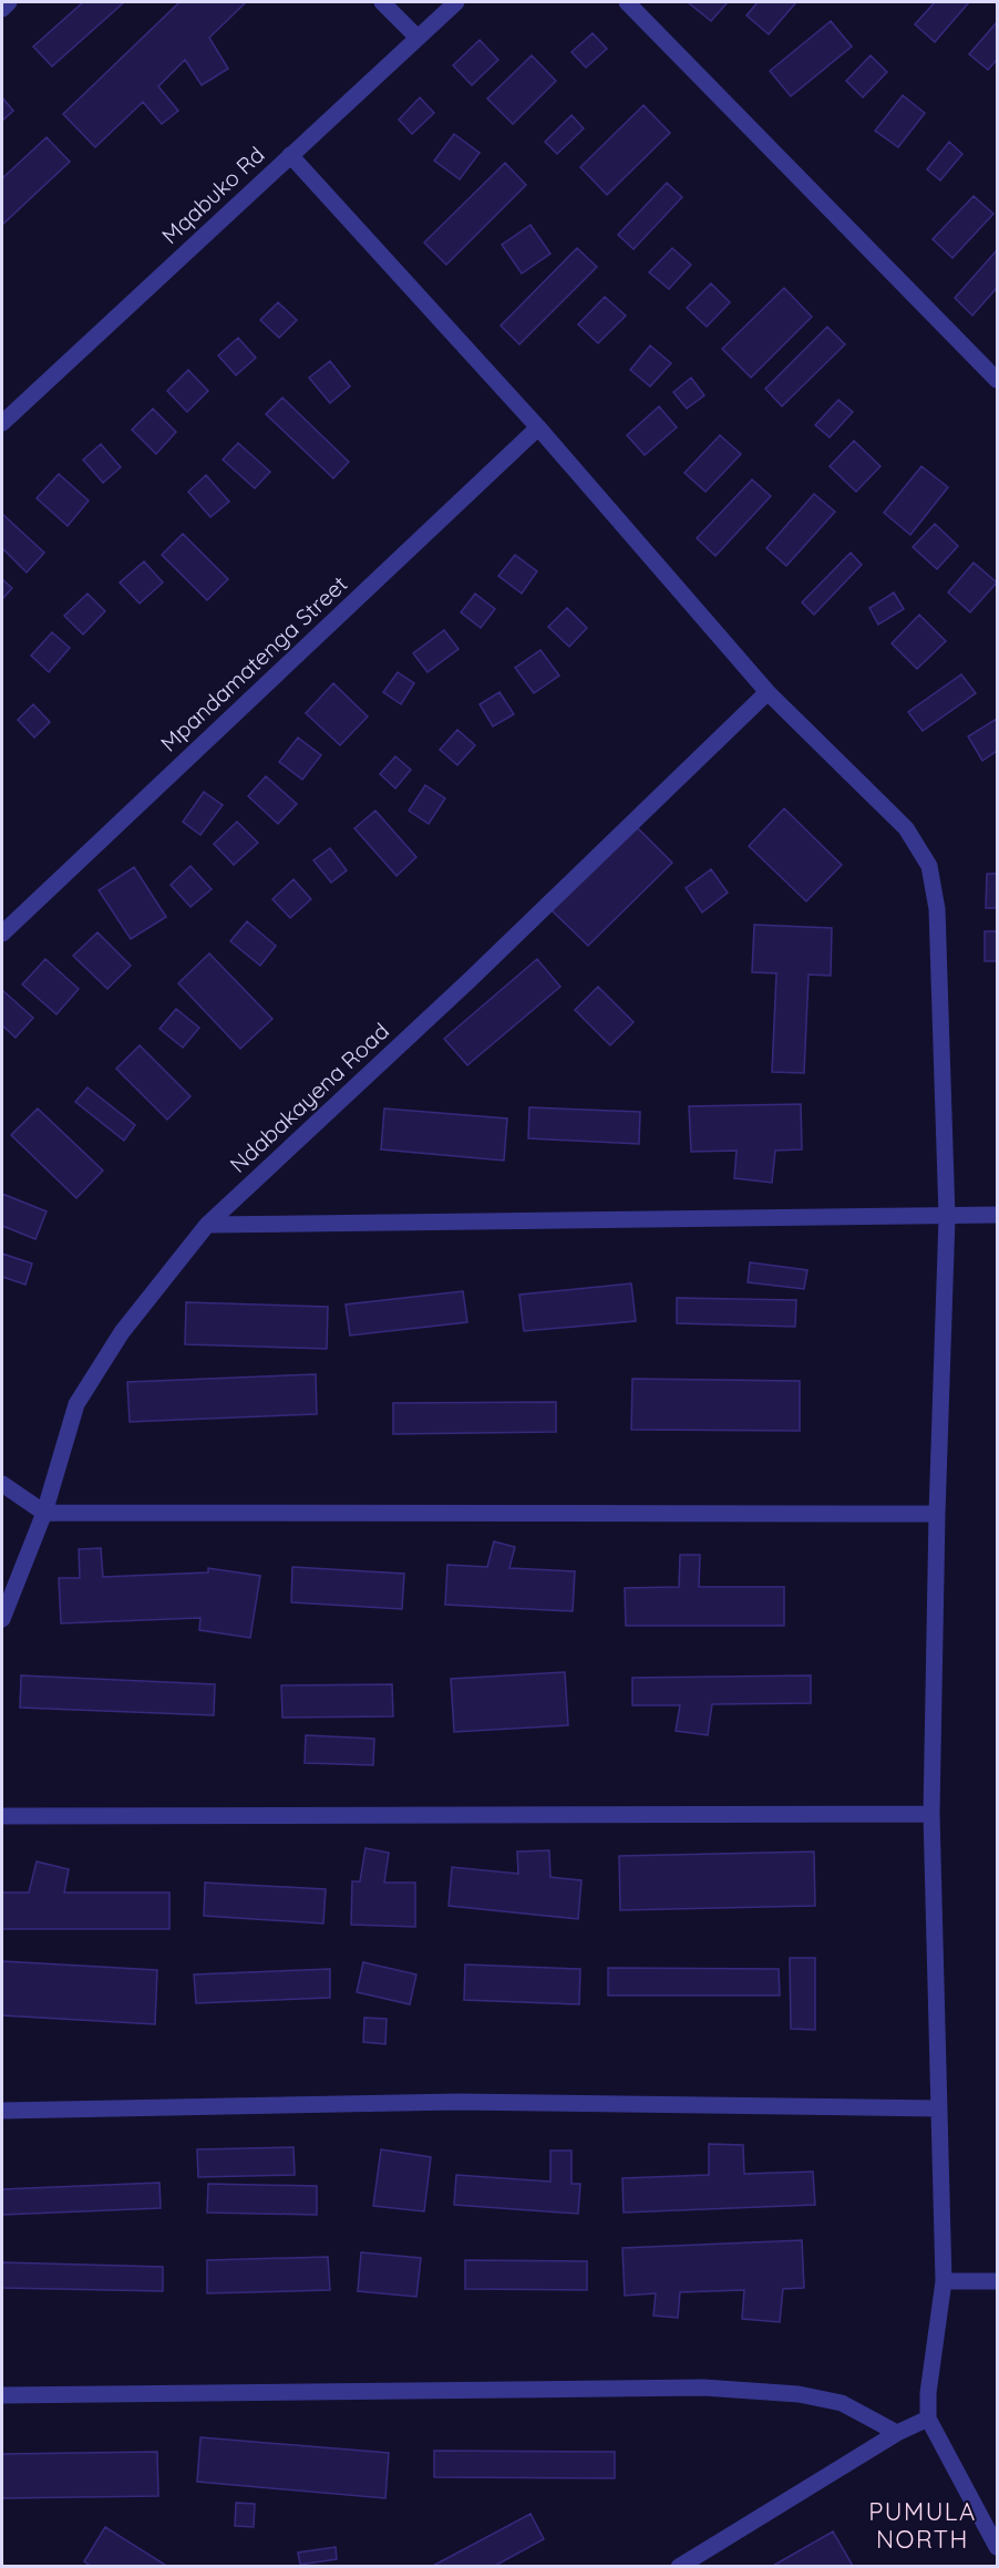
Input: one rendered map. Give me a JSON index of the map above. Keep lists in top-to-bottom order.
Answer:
{
  "streets": {
    "street": ["Mqabuko Rd", "Mpandamatenga Street", "Ndabakayena Road"]
  },
  "districts": ["PUMULA NORTH"]
}
